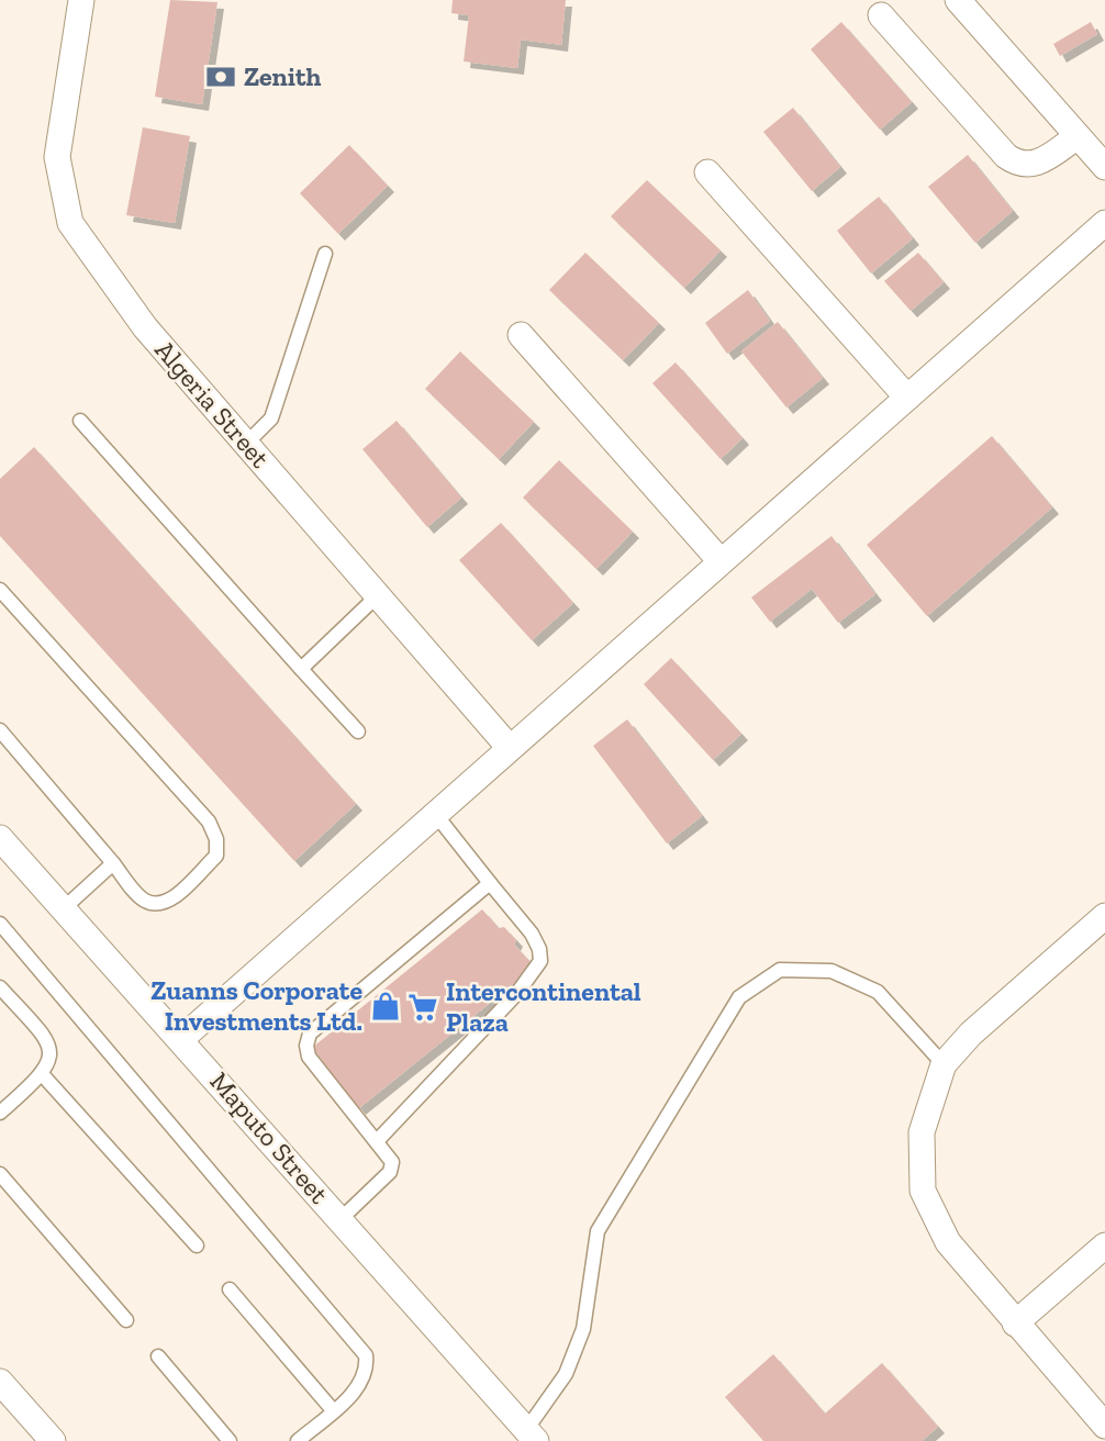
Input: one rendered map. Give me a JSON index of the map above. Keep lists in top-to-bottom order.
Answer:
{
  "streets": {
    "street": ["Algeria Street", "Maputo Street"]
  },
  "places": {
    "bank": ["Zenith"],
    "shop": ["Zuanns Corporate Investments Ltd."],
    "supermarket": ["Intercontinental Plaza"]
  }
}
